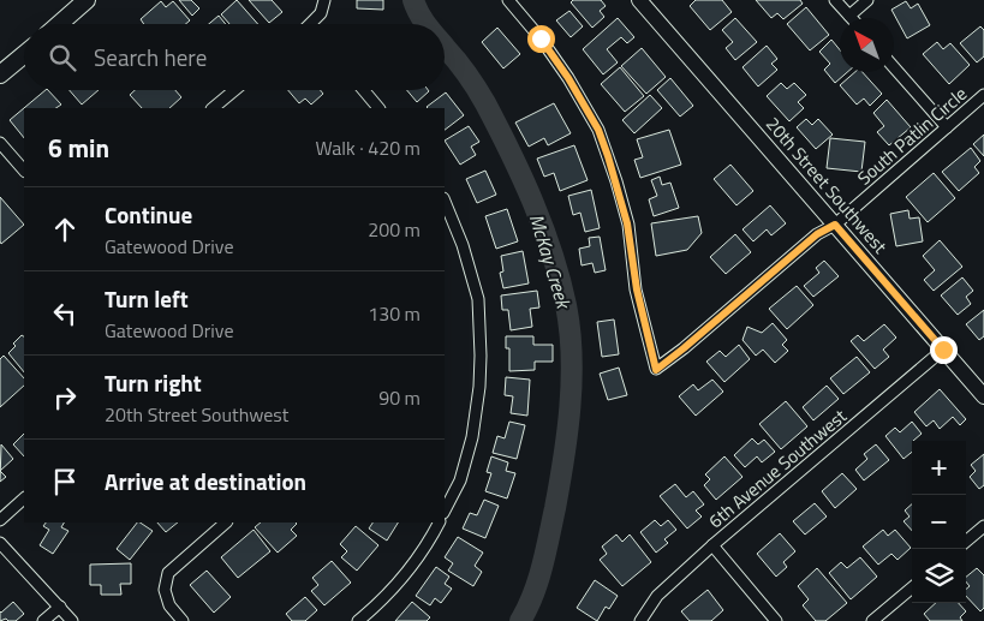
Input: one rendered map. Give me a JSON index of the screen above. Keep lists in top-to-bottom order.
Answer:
{
  "streets": {
    "street": ["South Patlin Circle", "20th Street Southwest", "6th Avenue Southwest"]
  },
  "crossings": [
    ["South Patlin Circle", "20th Street Southwest"],
    ["20th Street Southwest", "6th Avenue Southwest"]
  ],
  "water": ["McKay Creek"],
  "north": "top left",
  "page": {
    "search": "Search here",
    "heading": ["6 min", "Walk · 420 m"],
    "list": [
      ["Continue", "Gatewood Drive", "200 m"],
      ["Turn left", "Gatewood Drive", "130 m"],
      ["Turn right", "20th Street Southwest", "90 m"],
      "Arrive at destination"
    ],
    "map_buttons": ["+", "−"]
  }
}
